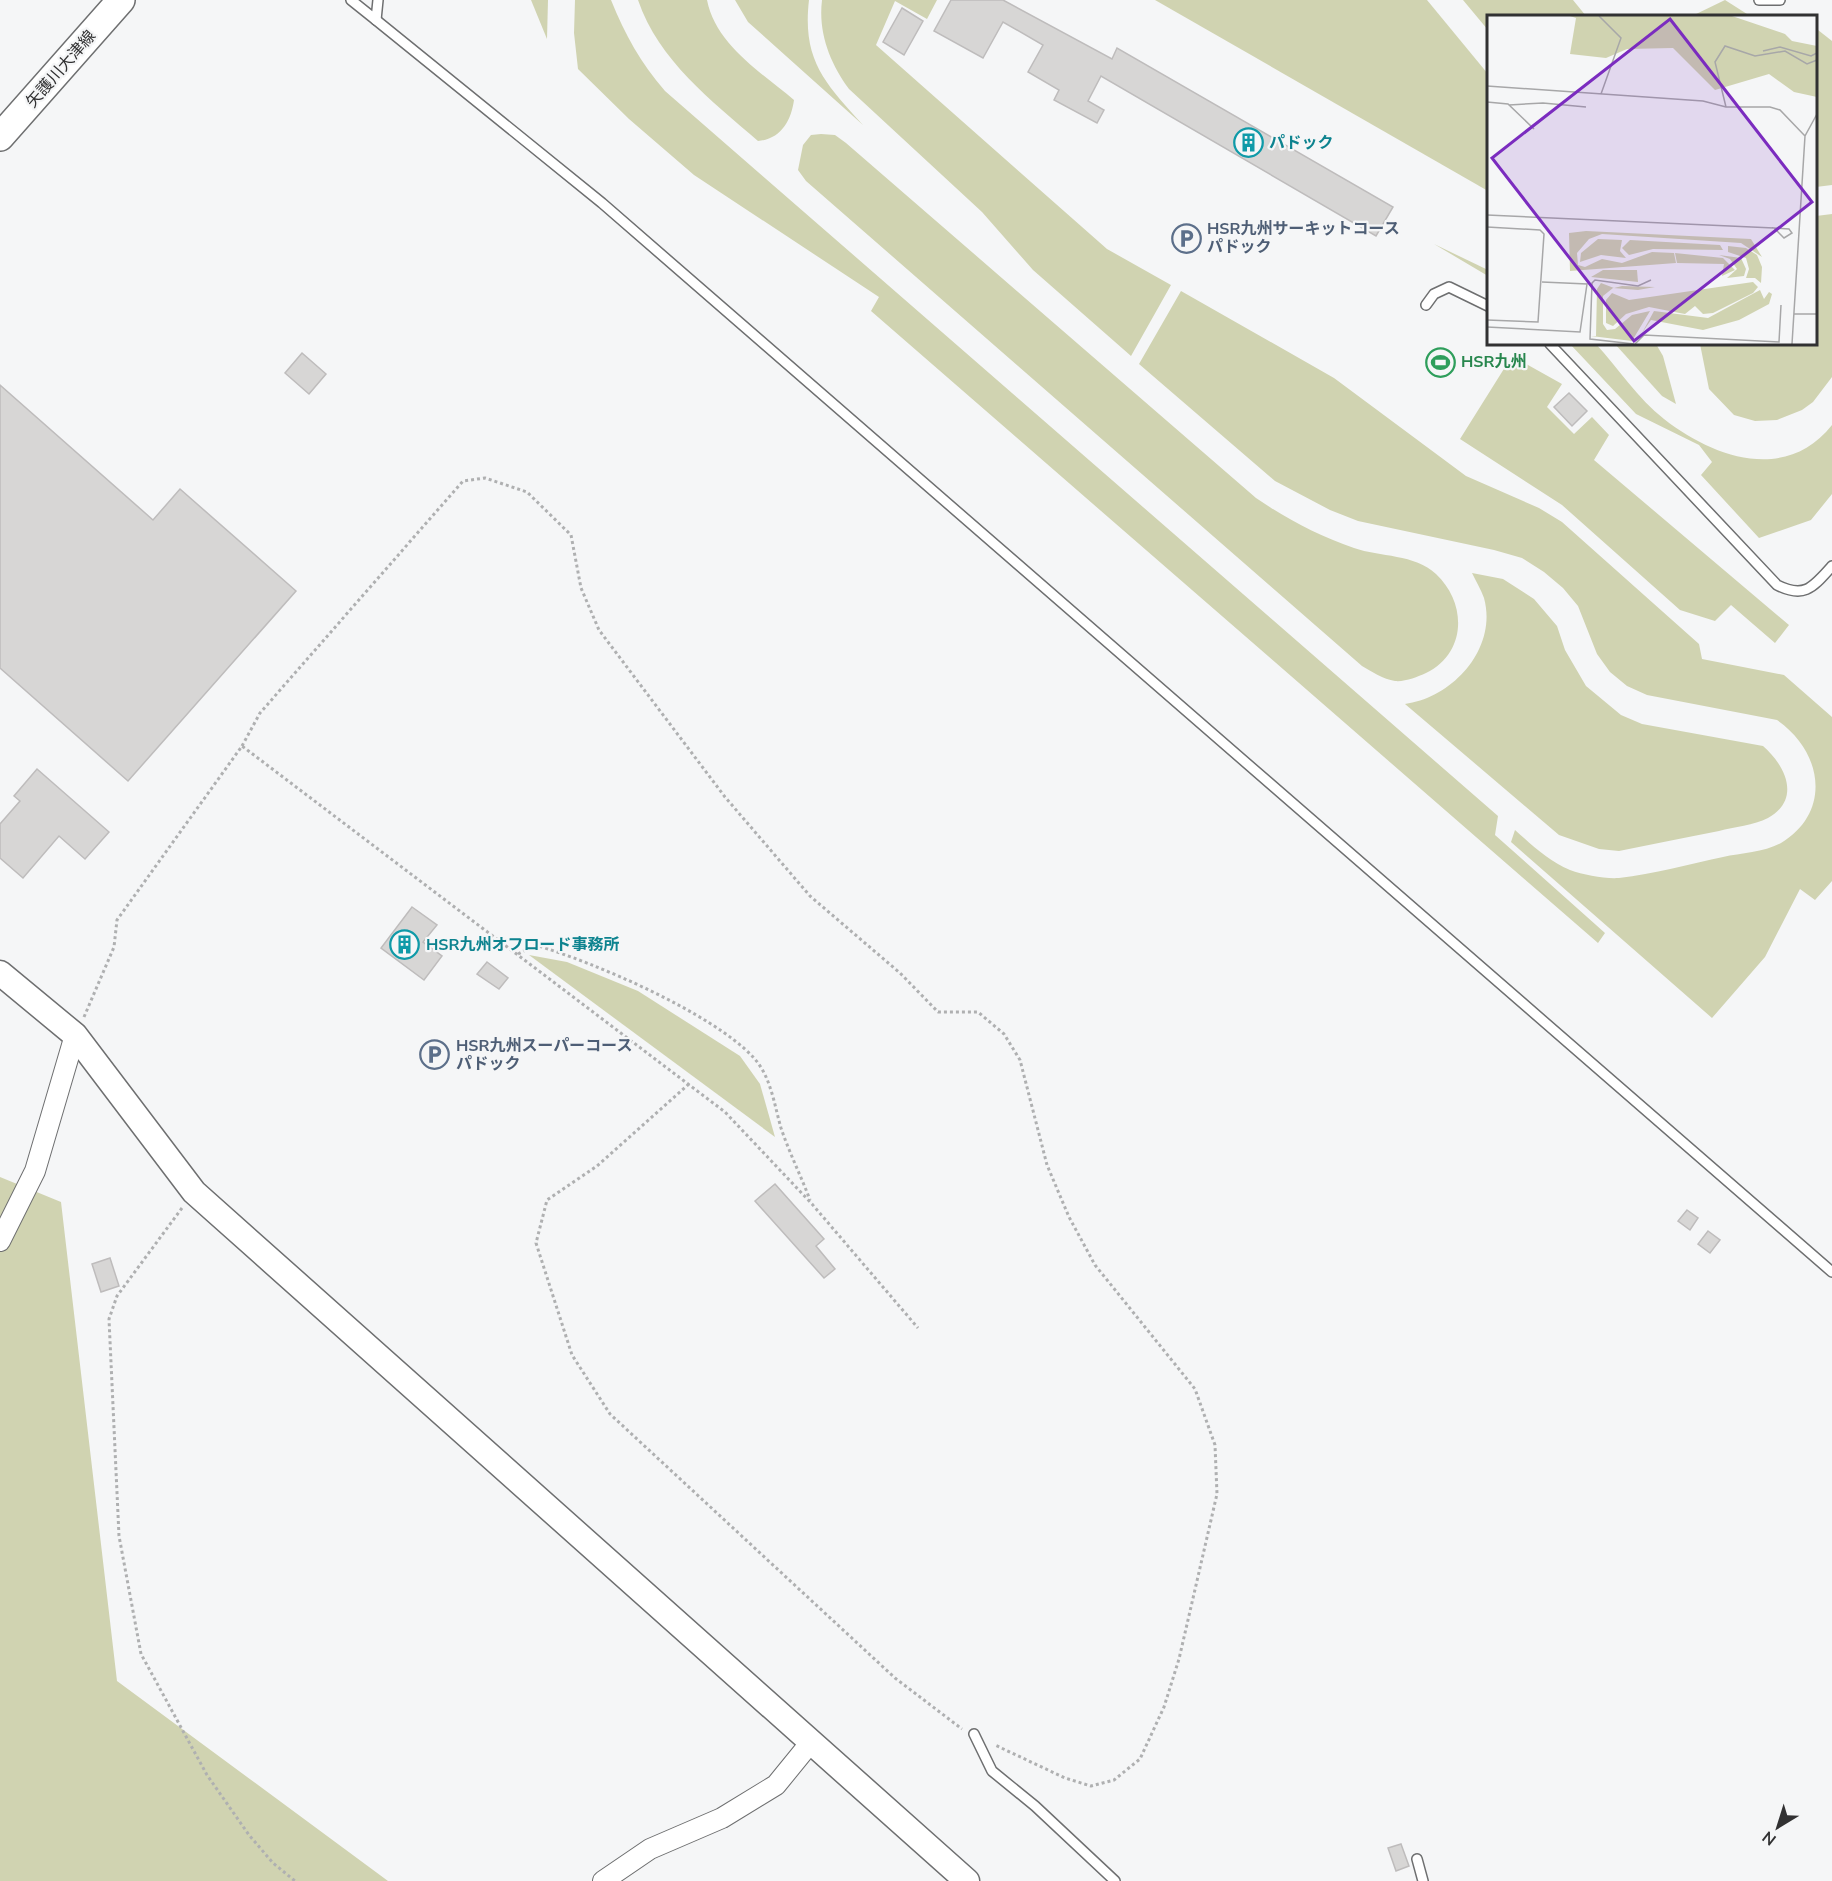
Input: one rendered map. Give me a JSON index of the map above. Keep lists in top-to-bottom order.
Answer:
{
  "streets": {
    "main road": ["矢護川大津線"]
  },
  "places": {
    "building": ["パドック", "HSR九州オフロード事務所"],
    "parking": ["HSR九州サーキットコース パドック", "HSR九州スーパーコース パドック"],
    "sports": ["HSR九州"]
  },
  "north": "bottom left"
}
